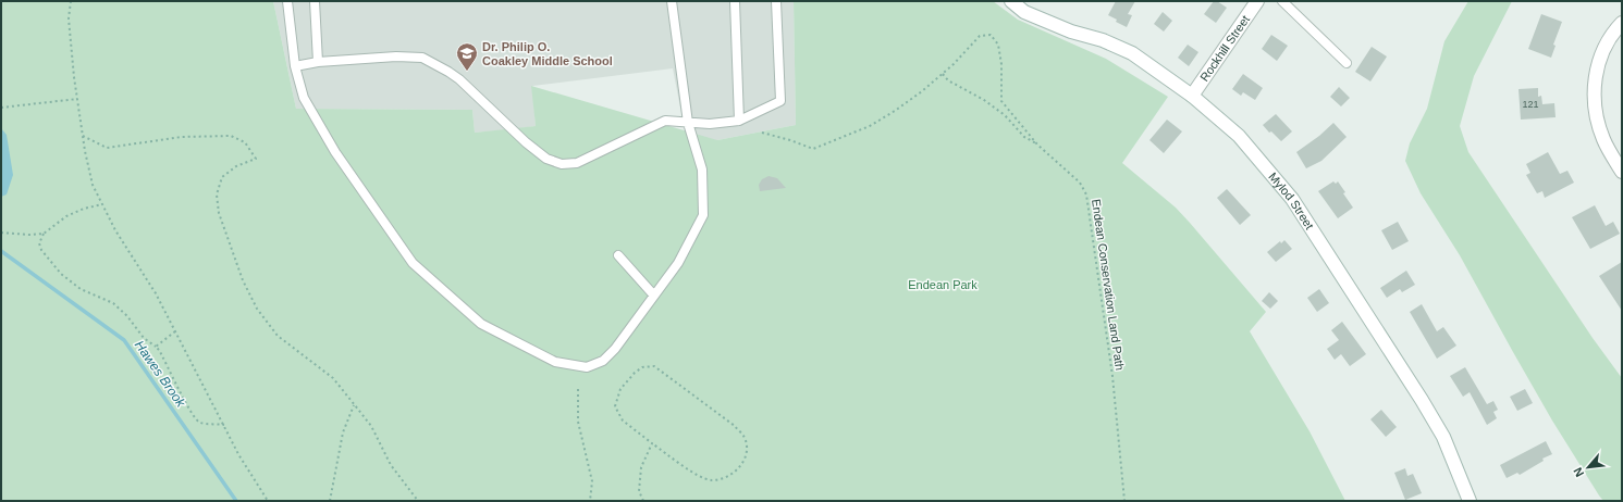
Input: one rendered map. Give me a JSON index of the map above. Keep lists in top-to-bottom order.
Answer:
{
  "streets": {
    "street": ["Rockhill Street", "Mylod Street"],
    "path": ["Endean Conservation Land Path"]
  },
  "crossings": [
    ["Rockhill Street", "Mylod Street"]
  ],
  "water": ["Hawes Brook"],
  "parks": ["Endean Park"],
  "places": {
    "school or university": ["Dr. Philip O. Coakley Middle School"]
  },
  "house_numbers": ["121"],
  "north": "bottom left"
}
